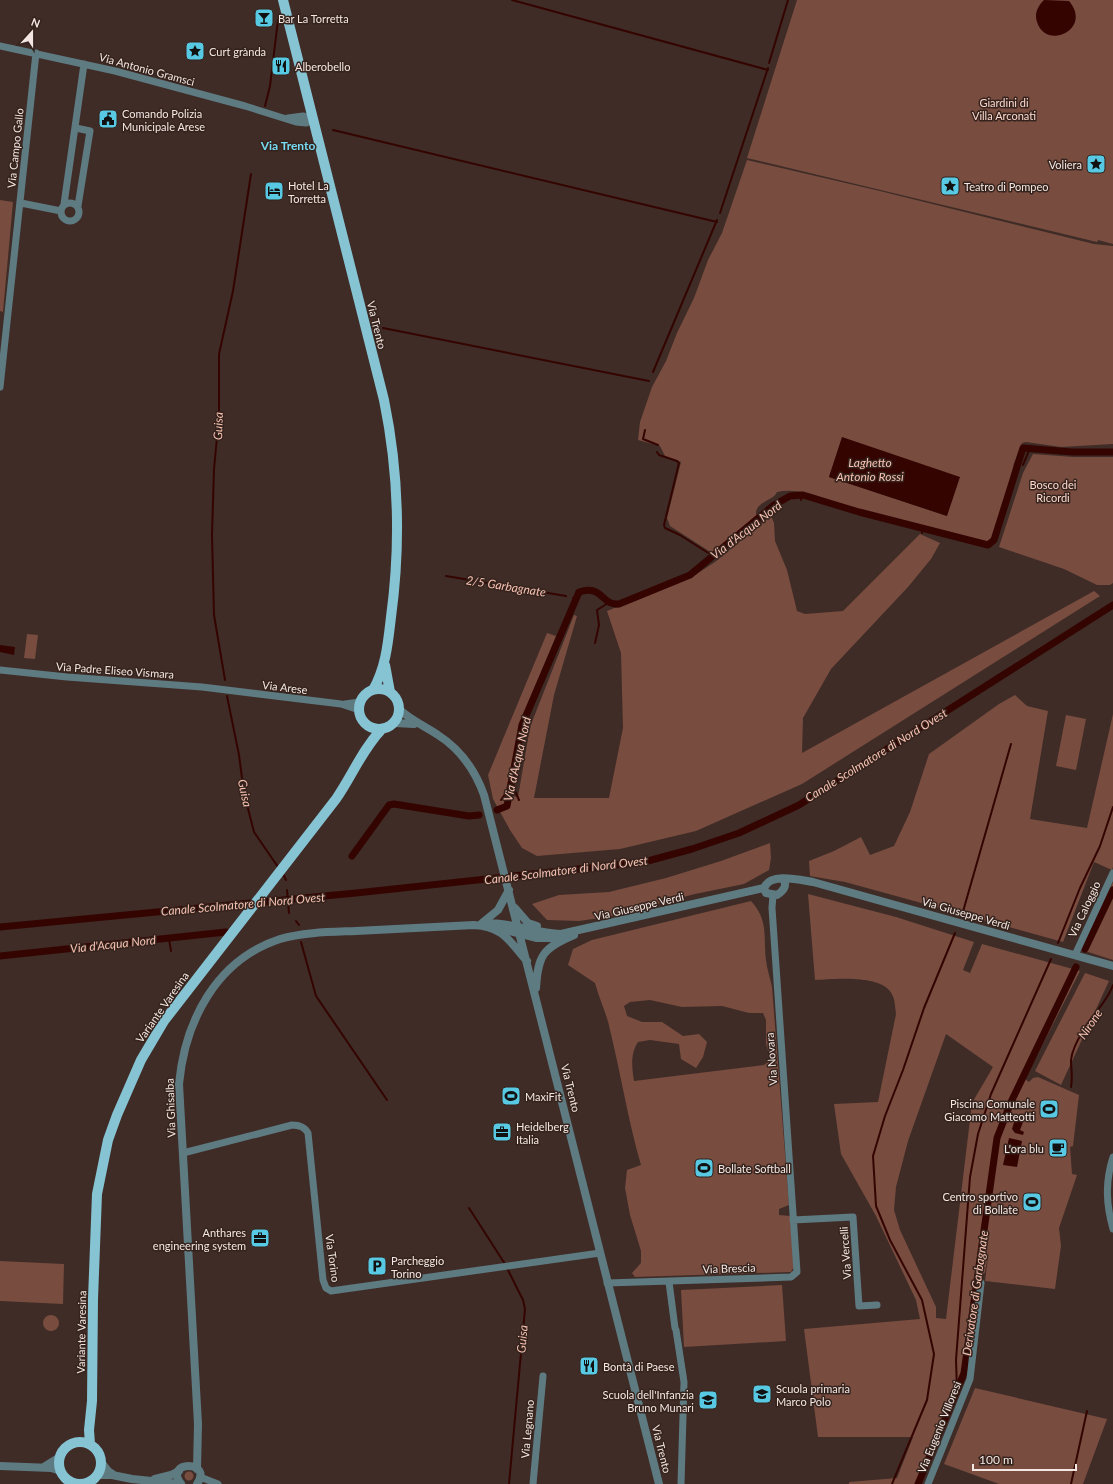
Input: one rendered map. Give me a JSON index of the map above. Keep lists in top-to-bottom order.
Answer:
{
  "streets": {
    "main road": ["Via Trento", "Variante Varesina"],
    "street": [
      "Via Antonio Gramsci",
      "Via Campo Gallo",
      "Via Padre Eliseo Vismara",
      "Via Arese",
      "Via Giuseppe Verdi",
      "Via Caloggio",
      "Via Novara",
      "Via Ghisalba",
      "Via Vercelli",
      "Via Torino",
      "Via Brescia",
      "Via Eugenio Villoresi",
      "Via Legnano"
    ]
  },
  "crossings": [
    ["Via Antonio Gramsci", "Via Campo Gallo"],
    ["Via Antonio Gramsci", "Via Trento"],
    ["Via Trento", "Via Arese"],
    ["Via Trento", "Via Giuseppe Verdi"],
    ["Via Trento", "Variante Varesina"],
    ["Via Trento", "Via Ghisalba"],
    ["Via Trento", "Via Torino"],
    ["Via Trento", "Via Brescia"],
    ["Via Padre Eliseo Vismara", "Via Arese"],
    ["Via Arese", "Variante Varesina"],
    ["Via Giuseppe Verdi", "Via Caloggio"],
    ["Via Giuseppe Verdi", "Via Novara"],
    ["Via Giuseppe Verdi", "Via Ghisalba"],
    ["Via Novara", "Via Vercelli"],
    ["Via Novara", "Via Brescia"],
    ["Via Ghisalba", "Via Torino"],
    ["Via Vercelli", "Via Brescia"]
  ],
  "districts": ["Via Trento"],
  "water": [
    "Guisa",
    "Laghetto Antonio Rossi",
    "Via d'Acqua Nord",
    "2/5 Garbagnate",
    "Canale Scolmatore di Nord Ovest",
    "Nirone",
    "Derivatore di Garbagnate"
  ],
  "parks": ["Giardini di Villa Arconati", "Bosco dei Ricordi"],
  "places": {
    "bar": ["Bar La Torretta"],
    "place": ["Curt grànda", "Voliera", "Teatro di Pompeo"],
    "restaurant": ["Alberobello", "Bontà di Paese"],
    "public building": ["Comando Polizia Municipale Arese"],
    "hotel": ["Hotel La Torretta"],
    "sports": [
      "MaxiFit",
      "Piscina Comunale Giacomo Matteotti",
      "Bollate Softball",
      "Centro sportivo di Bollate"
    ],
    "office": ["Heidelberg Italia", "Anthares engineering system"],
    "cafe": ["L'ora blu"],
    "parking": ["Parcheggio Torino"],
    "school or university": ["Scuola primaria Marco Polo", "Scuola dell'Infanzia Bruno Munari"]
  },
  "scale_bar": "100 m",
  "north": "top"
}
